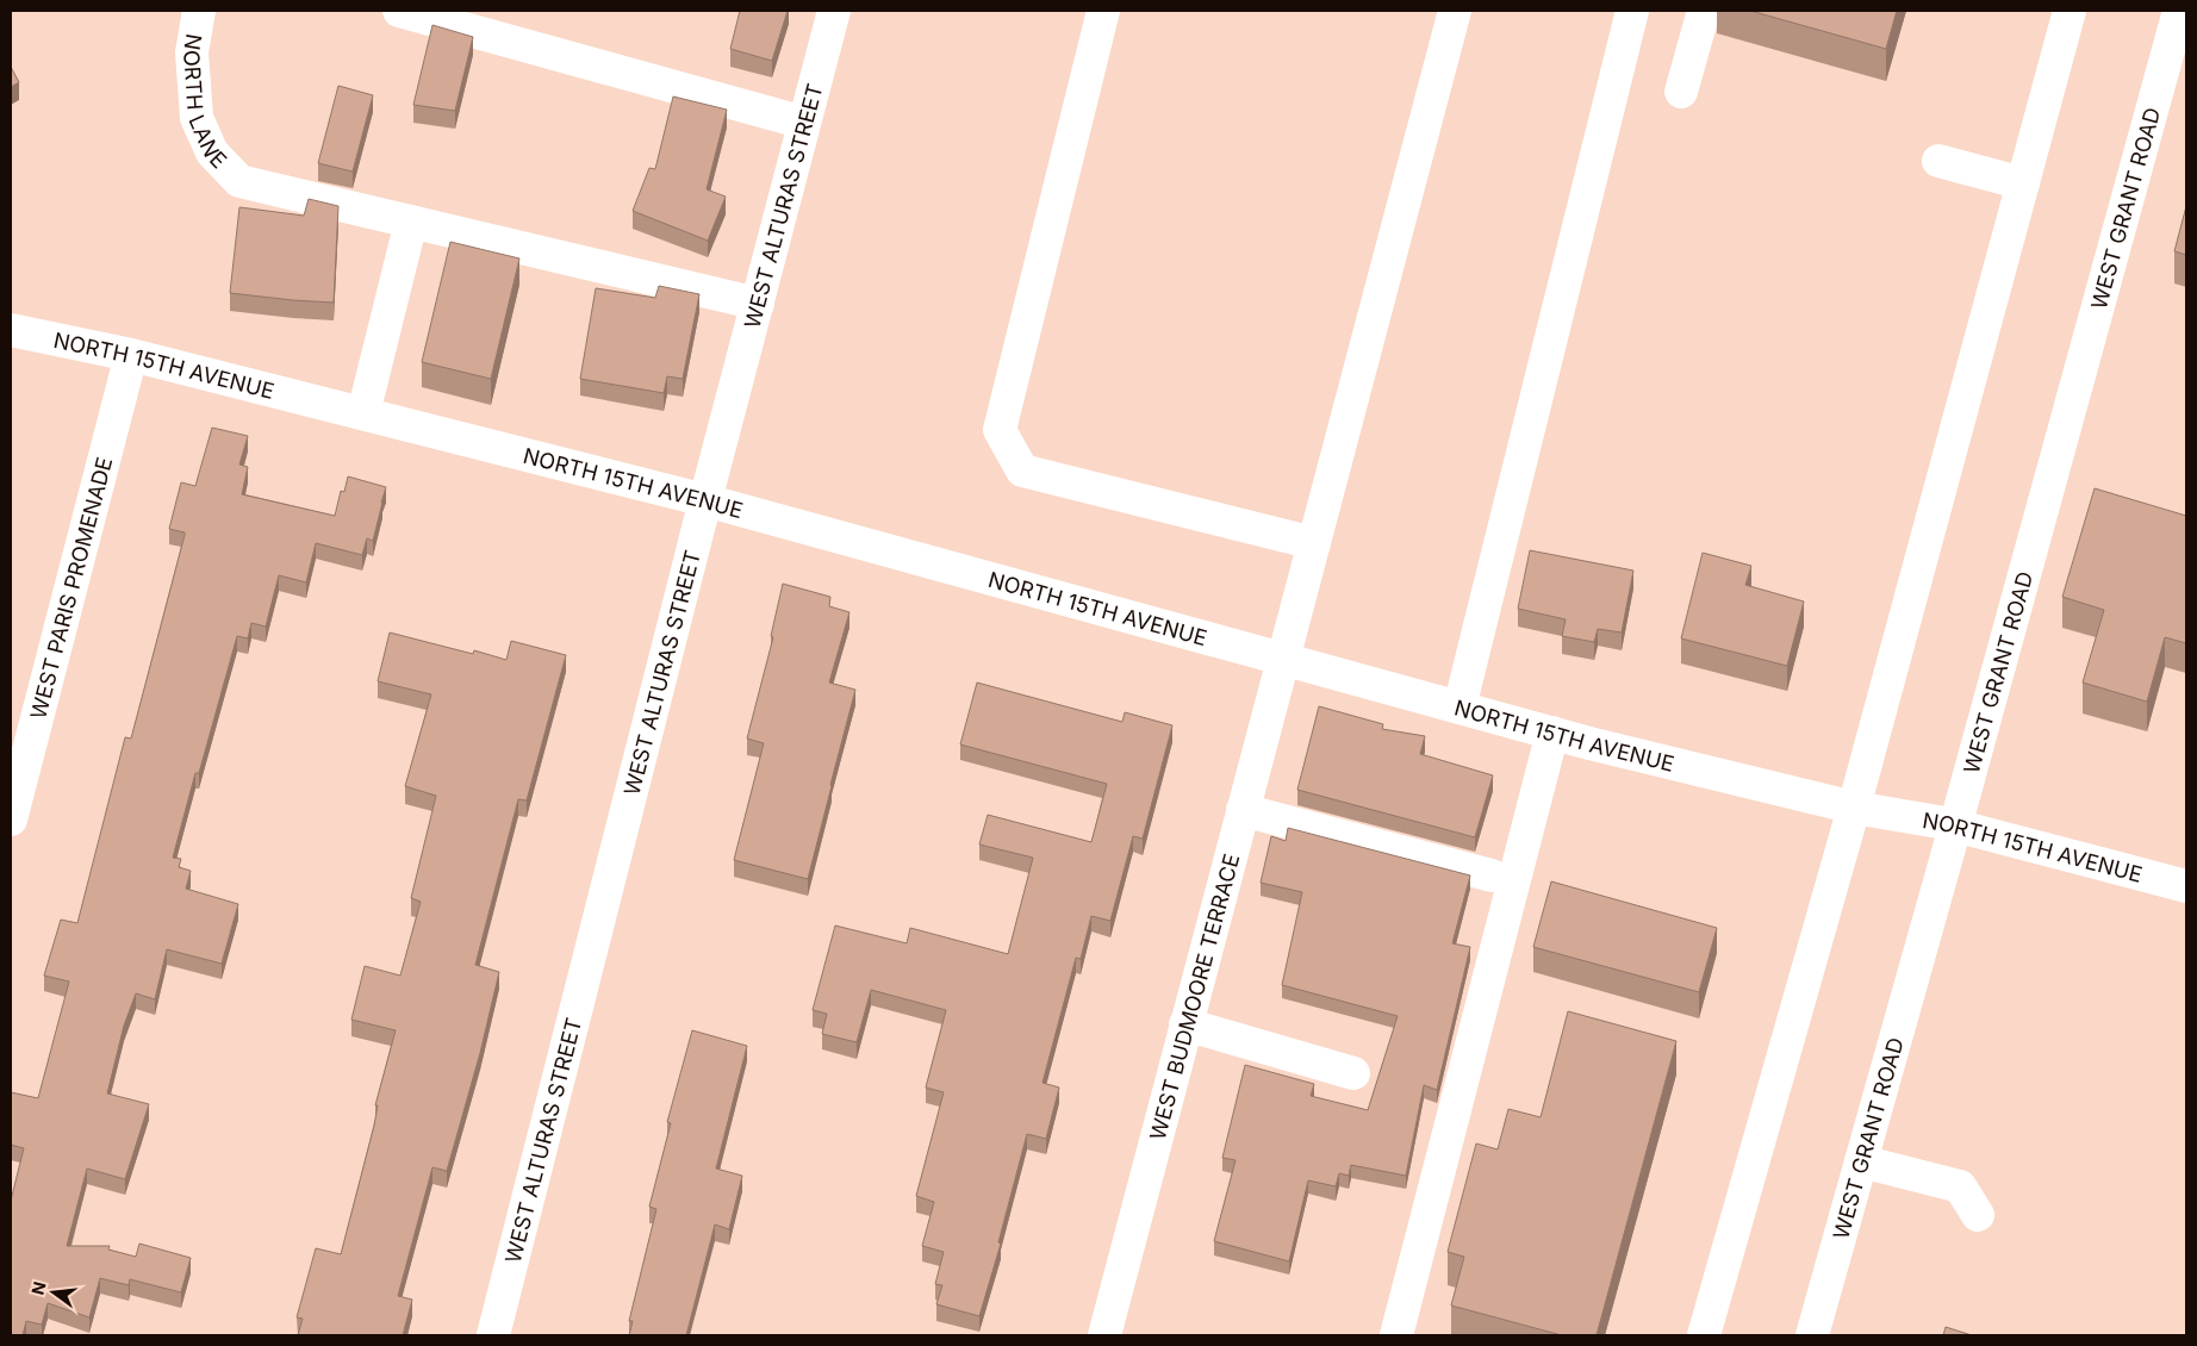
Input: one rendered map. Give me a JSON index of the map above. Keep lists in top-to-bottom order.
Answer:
{
  "streets": {
    "street": [
      "NORTH LANE",
      "WEST ALTURAS STREET",
      "WEST GRANT ROAD",
      "NORTH 15TH AVENUE",
      "WEST PARIS PROMENADE",
      "WEST BUDMOORE TERRACE"
    ]
  },
  "crossings": [
    ["WEST ALTURAS STREET", "NORTH 15TH AVENUE"],
    ["WEST GRANT ROAD", "NORTH 15TH AVENUE"],
    ["NORTH 15TH AVENUE", "WEST PARIS PROMENADE"],
    ["NORTH 15TH AVENUE", "WEST BUDMOORE TERRACE"]
  ],
  "north": "left"
}
